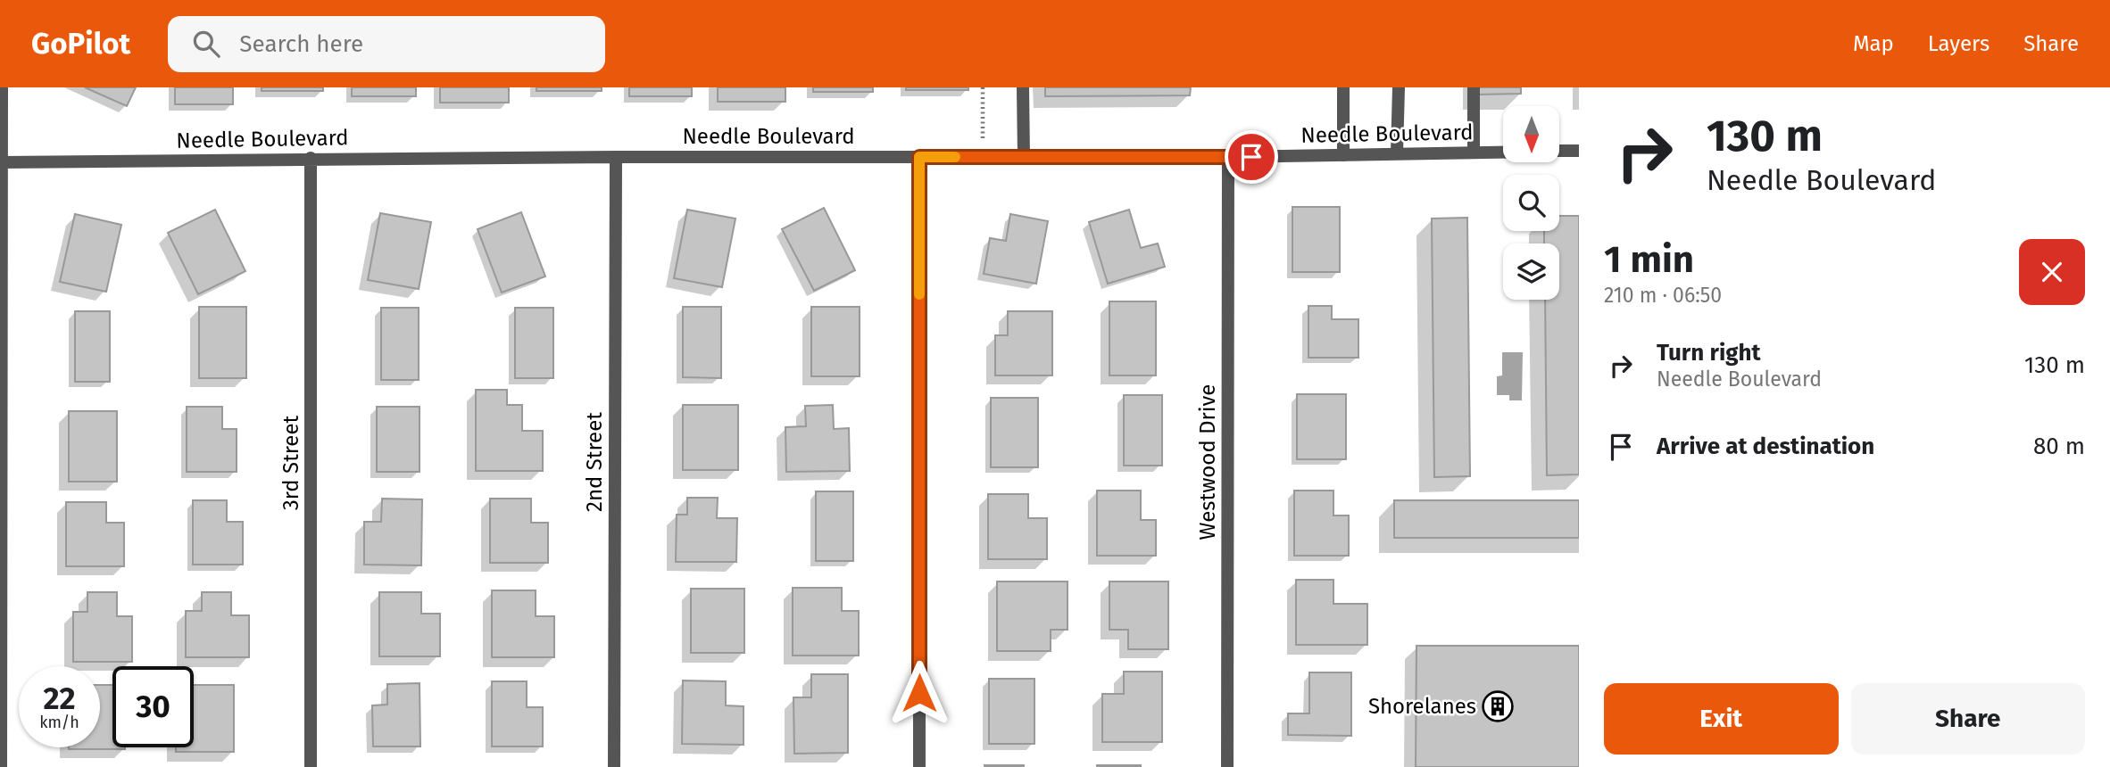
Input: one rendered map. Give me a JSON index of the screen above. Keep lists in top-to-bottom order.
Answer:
{
  "streets": {
    "street": [
      "Needle Boulevard",
      "2nd Street",
      "Westwood Drive",
      "3rd Street"
    ]
  },
  "crossings": [
    ["Needle Boulevard", "2nd Street"],
    ["Needle Boulevard", "Westwood Drive"],
    ["Needle Boulevard", "3rd Street"]
  ],
  "places": {
    "building": ["Shorelanes"]
  },
  "north": "bottom",
  "page": {
    "header": "GoPilot",
    "search": "Search here",
    "nav": ["Map", "Layers", "Share"],
    "turn": ["130 m", "Needle Boulevard"],
    "heading": ["1 min", "210 m · 06:50"],
    "list": [
      {
        "name": "Turn right",
        "note": "Needle Boulevard",
        "value": "130 m"
      },
      {
        "name": "Arrive at destination",
        "value": "80 m"
      }
    ],
    "speed": "22 km/h",
    "limit": "30",
    "buttons": ["Exit", "Share"]
  }
}
